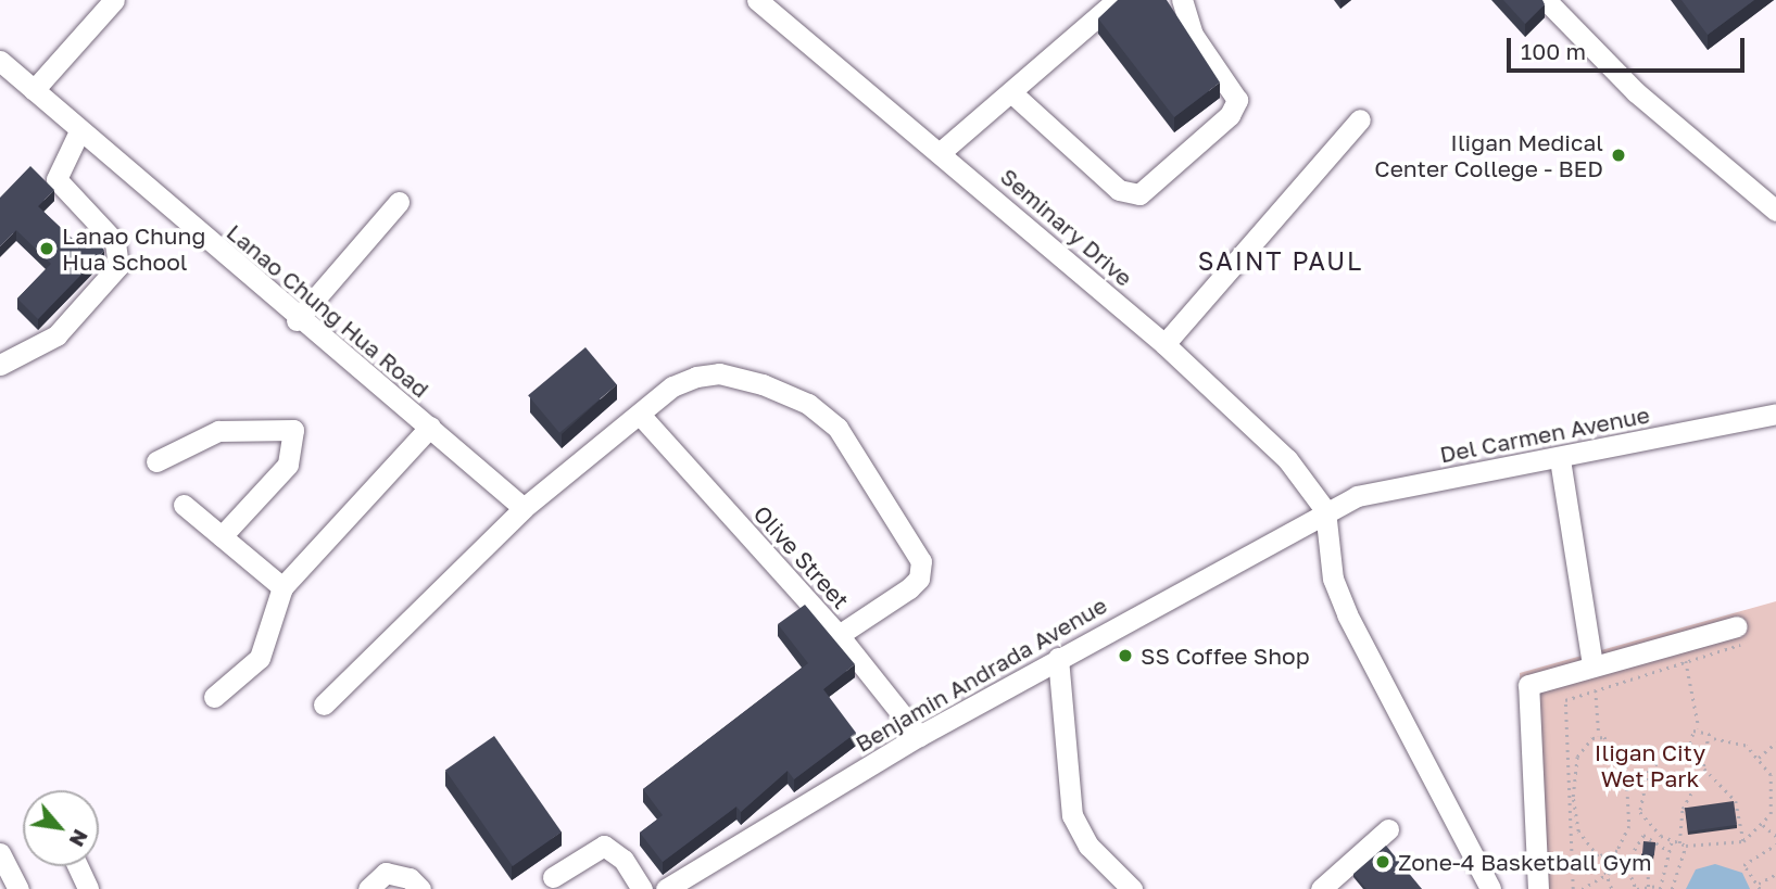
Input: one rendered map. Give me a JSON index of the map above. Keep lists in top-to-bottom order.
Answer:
{
  "streets": {
    "street": [
      "Seminary Drive",
      "Lanao Chung Hua Road",
      "Del Carmen Avenue",
      "Olive Street",
      "Benjamin Andrada Avenue"
    ]
  },
  "crossings": [
    ["Seminary Drive", "Del Carmen Avenue"],
    ["Seminary Drive", "Benjamin Andrada Avenue"],
    ["Del Carmen Avenue", "Benjamin Andrada Avenue"],
    ["Olive Street", "Benjamin Andrada Avenue"]
  ],
  "districts": ["SAINT PAUL"],
  "parks": ["Iligan City Wet Park"],
  "places": [
    "Iligan Medical Center College - BED",
    "Lanao Chung Hua School",
    "SS Coffee Shop",
    "Zone-4 Basketball Gym"
  ],
  "scale_bar": "100 m",
  "north": "bottom right"
}
